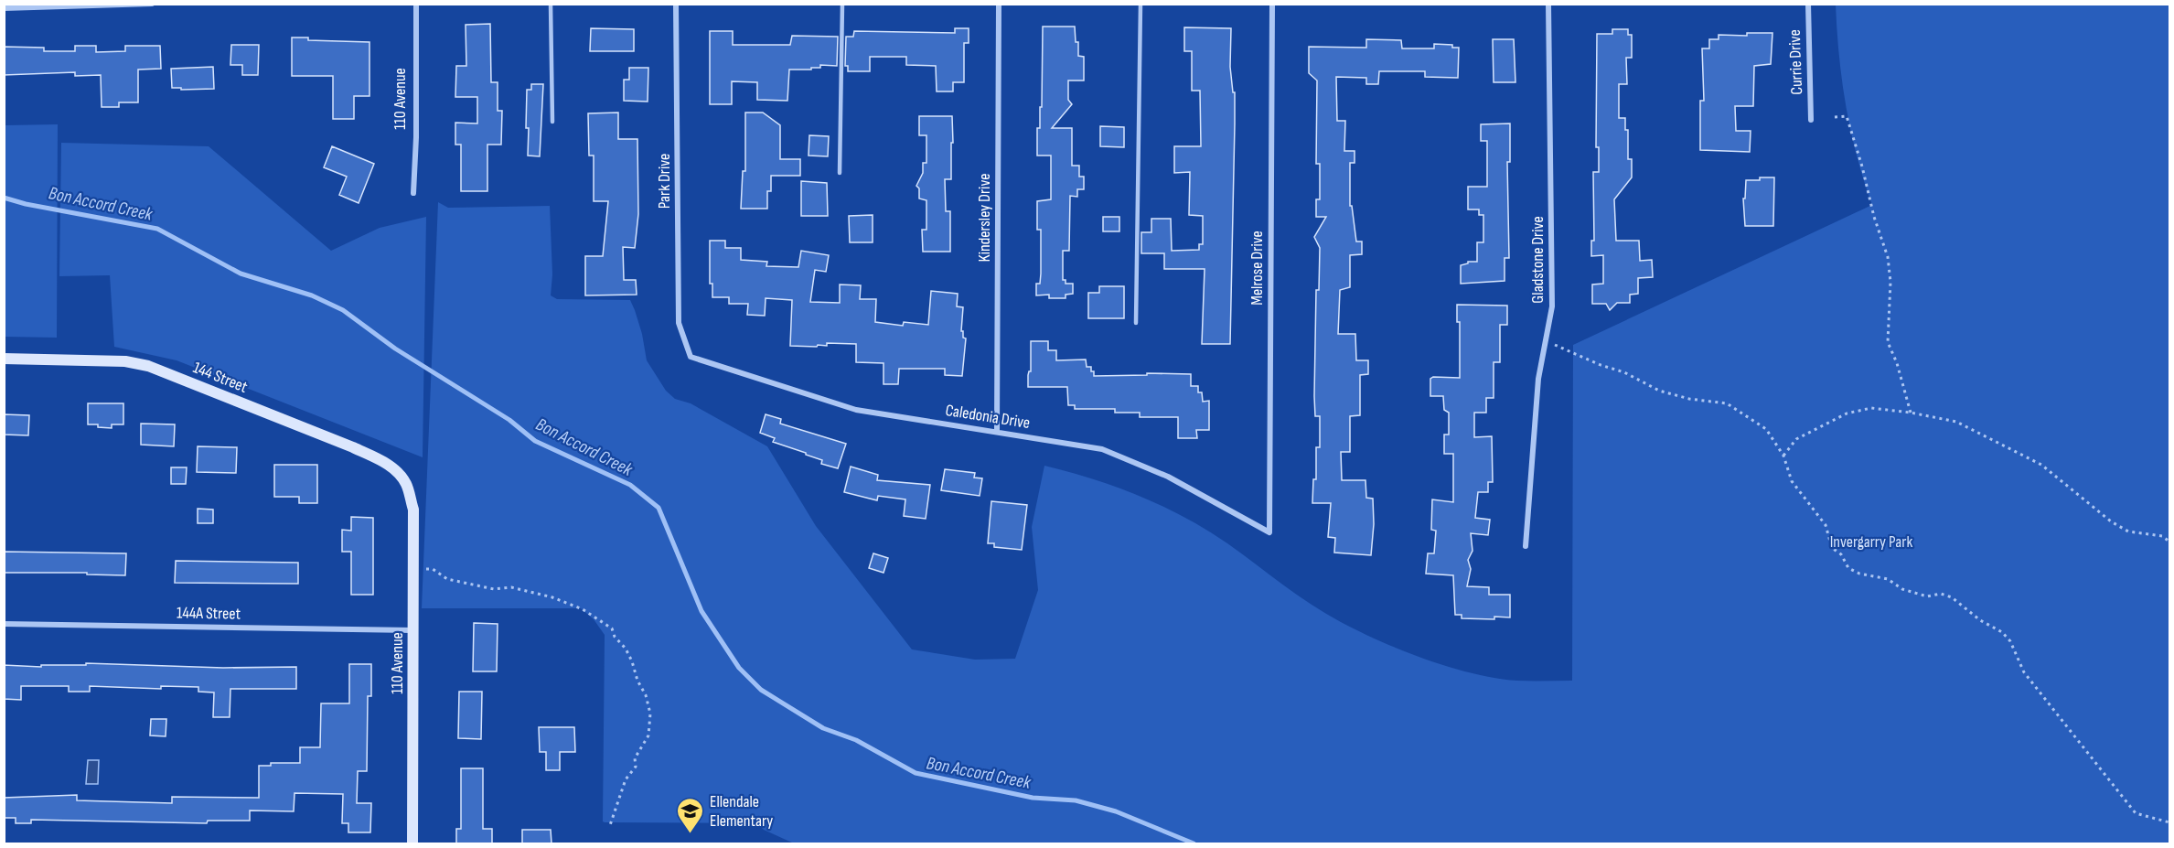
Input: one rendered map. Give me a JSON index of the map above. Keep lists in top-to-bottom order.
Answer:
{
  "streets": {
    "street": [
      "Currie Drive",
      "110 Avenue",
      "Park Drive",
      "Kindersley Drive",
      "Gladstone Drive",
      "Melrose Drive",
      "144 Street",
      "Caledonia Drive",
      "144A Street"
    ]
  },
  "crossings": [
    ["110 Avenue", "144 Street"],
    ["110 Avenue", "144A Street"],
    ["Park Drive", "Caledonia Drive"],
    ["Kindersley Drive", "Caledonia Drive"],
    ["Melrose Drive", "Caledonia Drive"]
  ],
  "water": ["Bon Accord Creek"],
  "parks": ["Invergarry Park"],
  "places": {
    "school or university": ["Ellendale Elementary"]
  }
}
